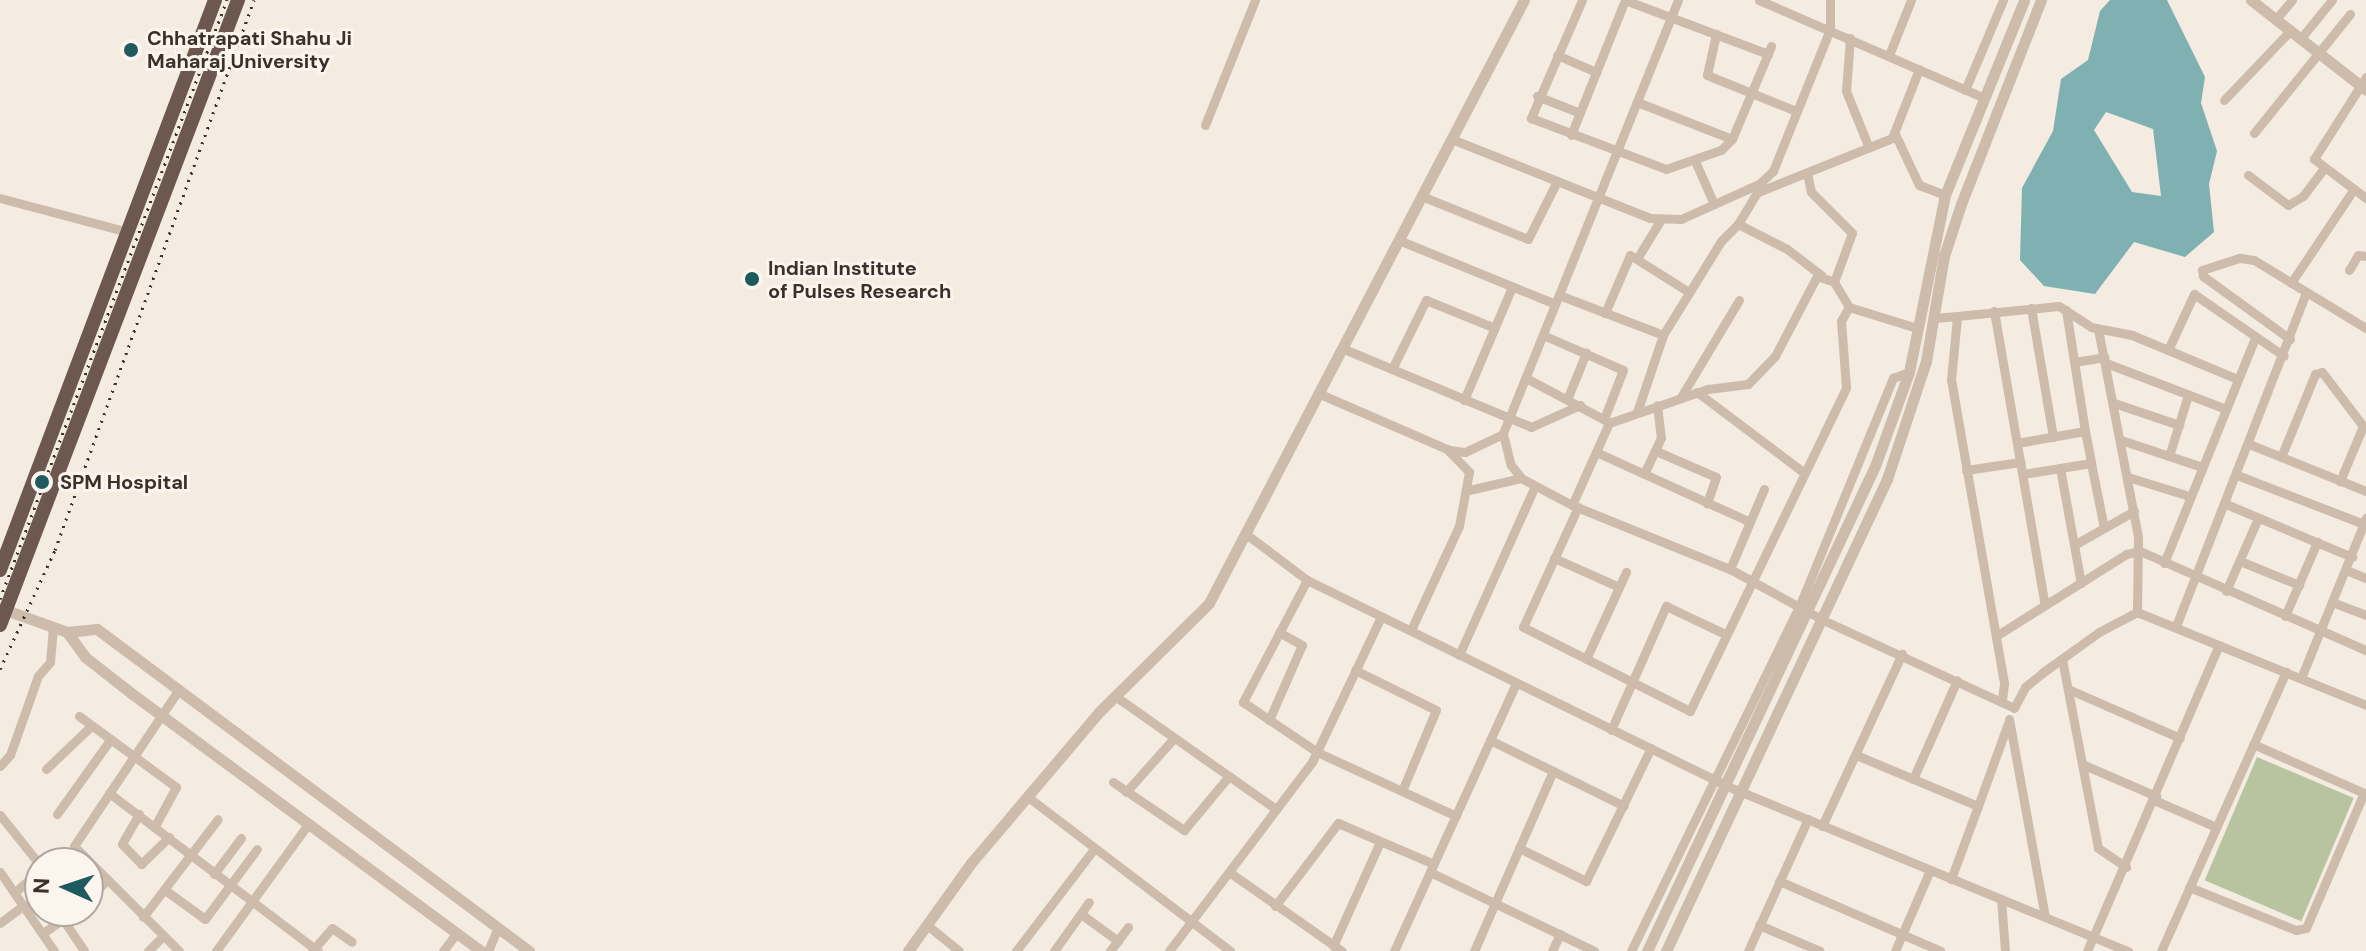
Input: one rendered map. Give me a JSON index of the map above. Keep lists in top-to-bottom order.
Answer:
{
  "places": ["Chhatrapati Shahu Ji Maharaj University", "Indian Institute of Pulses Research", "SPM Hospital"],
  "north": "left"
}
